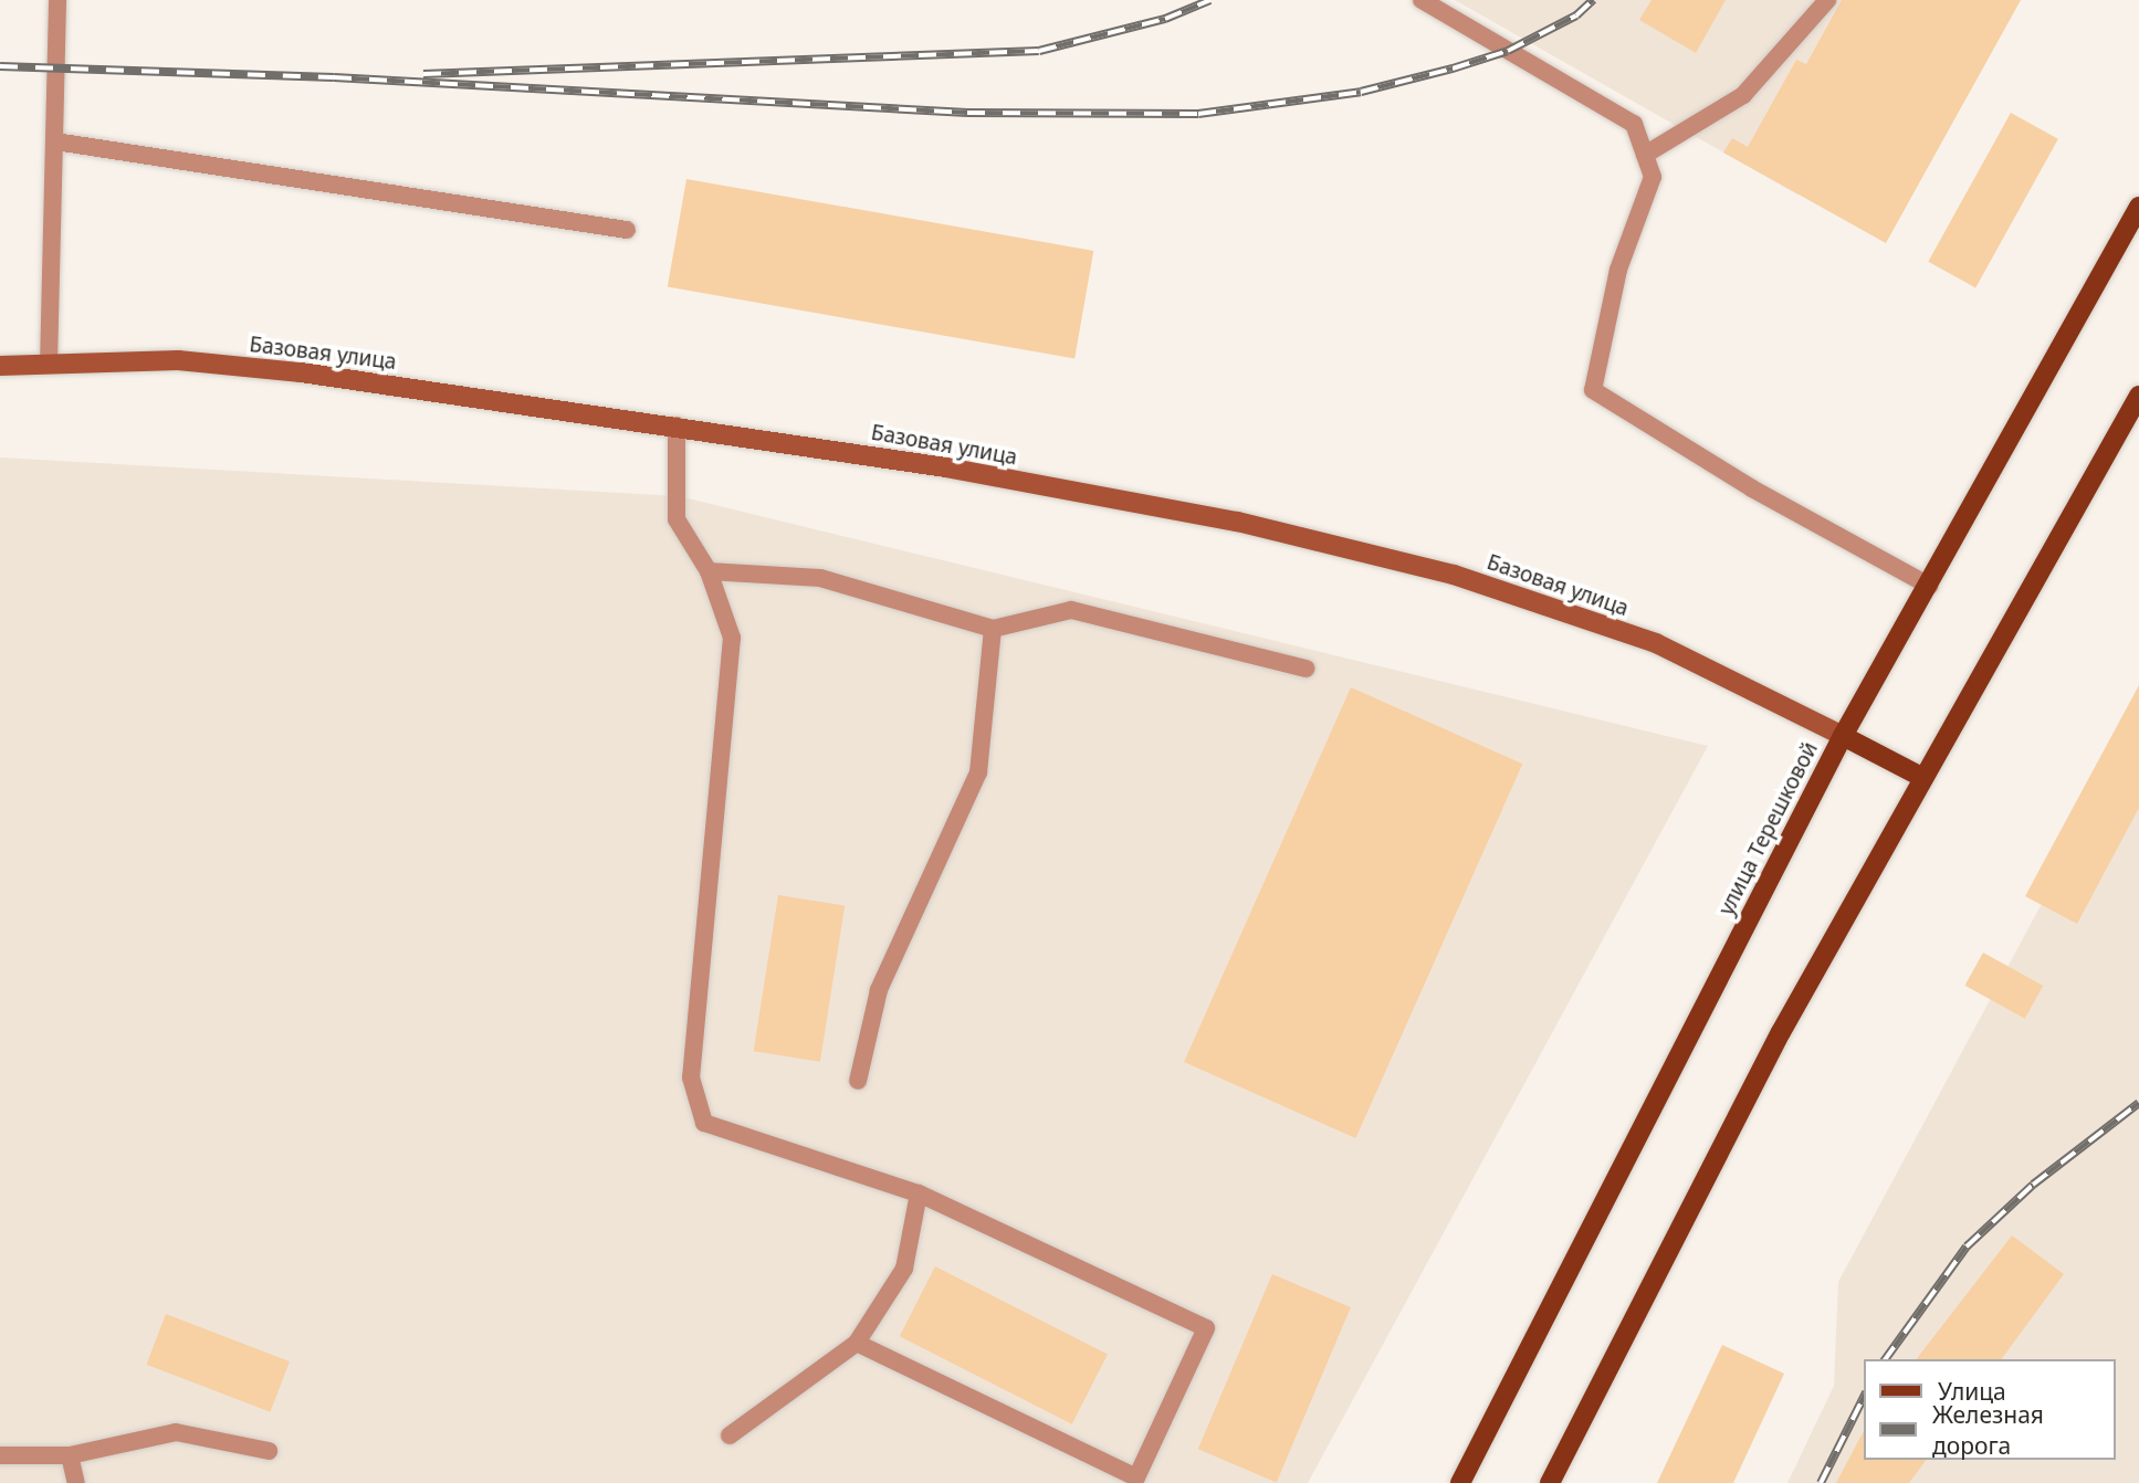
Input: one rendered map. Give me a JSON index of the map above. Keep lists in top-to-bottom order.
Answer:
{
  "streets": {
    "main road": ["улица Терешковой"],
    "street": ["Базовая улица"]
  },
  "crossings": [
    ["Базовая улица", "улица Терешковой"]
  ],
  "legend": ["Улица", "Железная дорога"]
}
